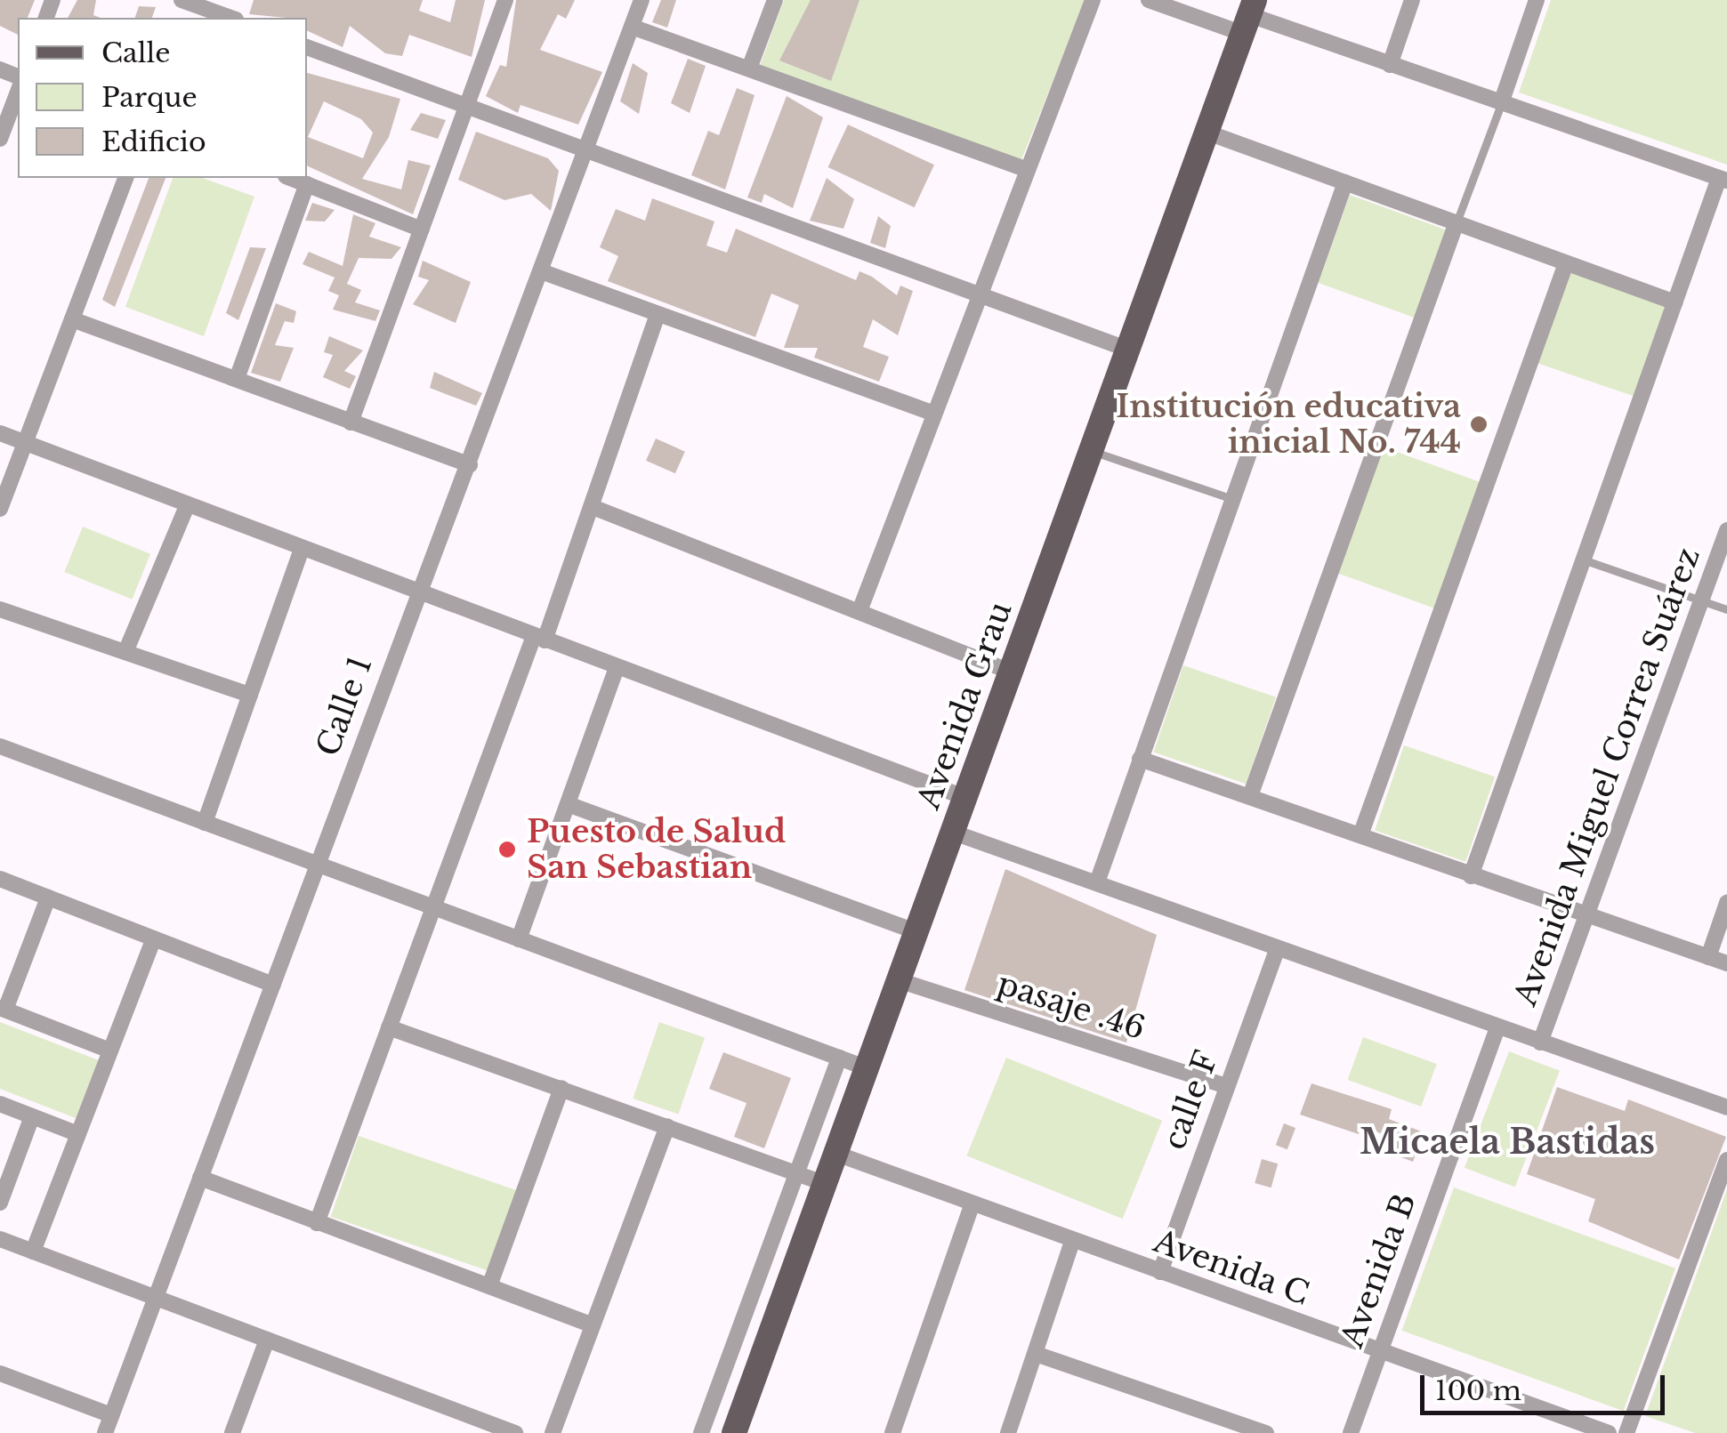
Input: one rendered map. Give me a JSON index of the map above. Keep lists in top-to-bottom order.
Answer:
{
  "streets": {
    "main road": ["Avenida Grau"],
    "street": [
      "Calle 1",
      "Avenida Miguel Correa Suárez",
      "pasaje .46",
      "calle F",
      "Avenida C",
      "Avenida B"
    ]
  },
  "crossings": [
    ["Avenida Grau", "pasaje .46"],
    ["Avenida Grau", "Avenida C"],
    ["pasaje .46", "calle F"],
    ["calle F", "Avenida C"],
    ["Avenida C", "Avenida B"]
  ],
  "districts": ["Micaela Bastidas"],
  "places": ["Institución educativa inicial No. 744", "Puesto de Salud San Sebastian"],
  "legend": ["Calle", "Parque", "Edificio"],
  "scale_bar": "100 m"
}
